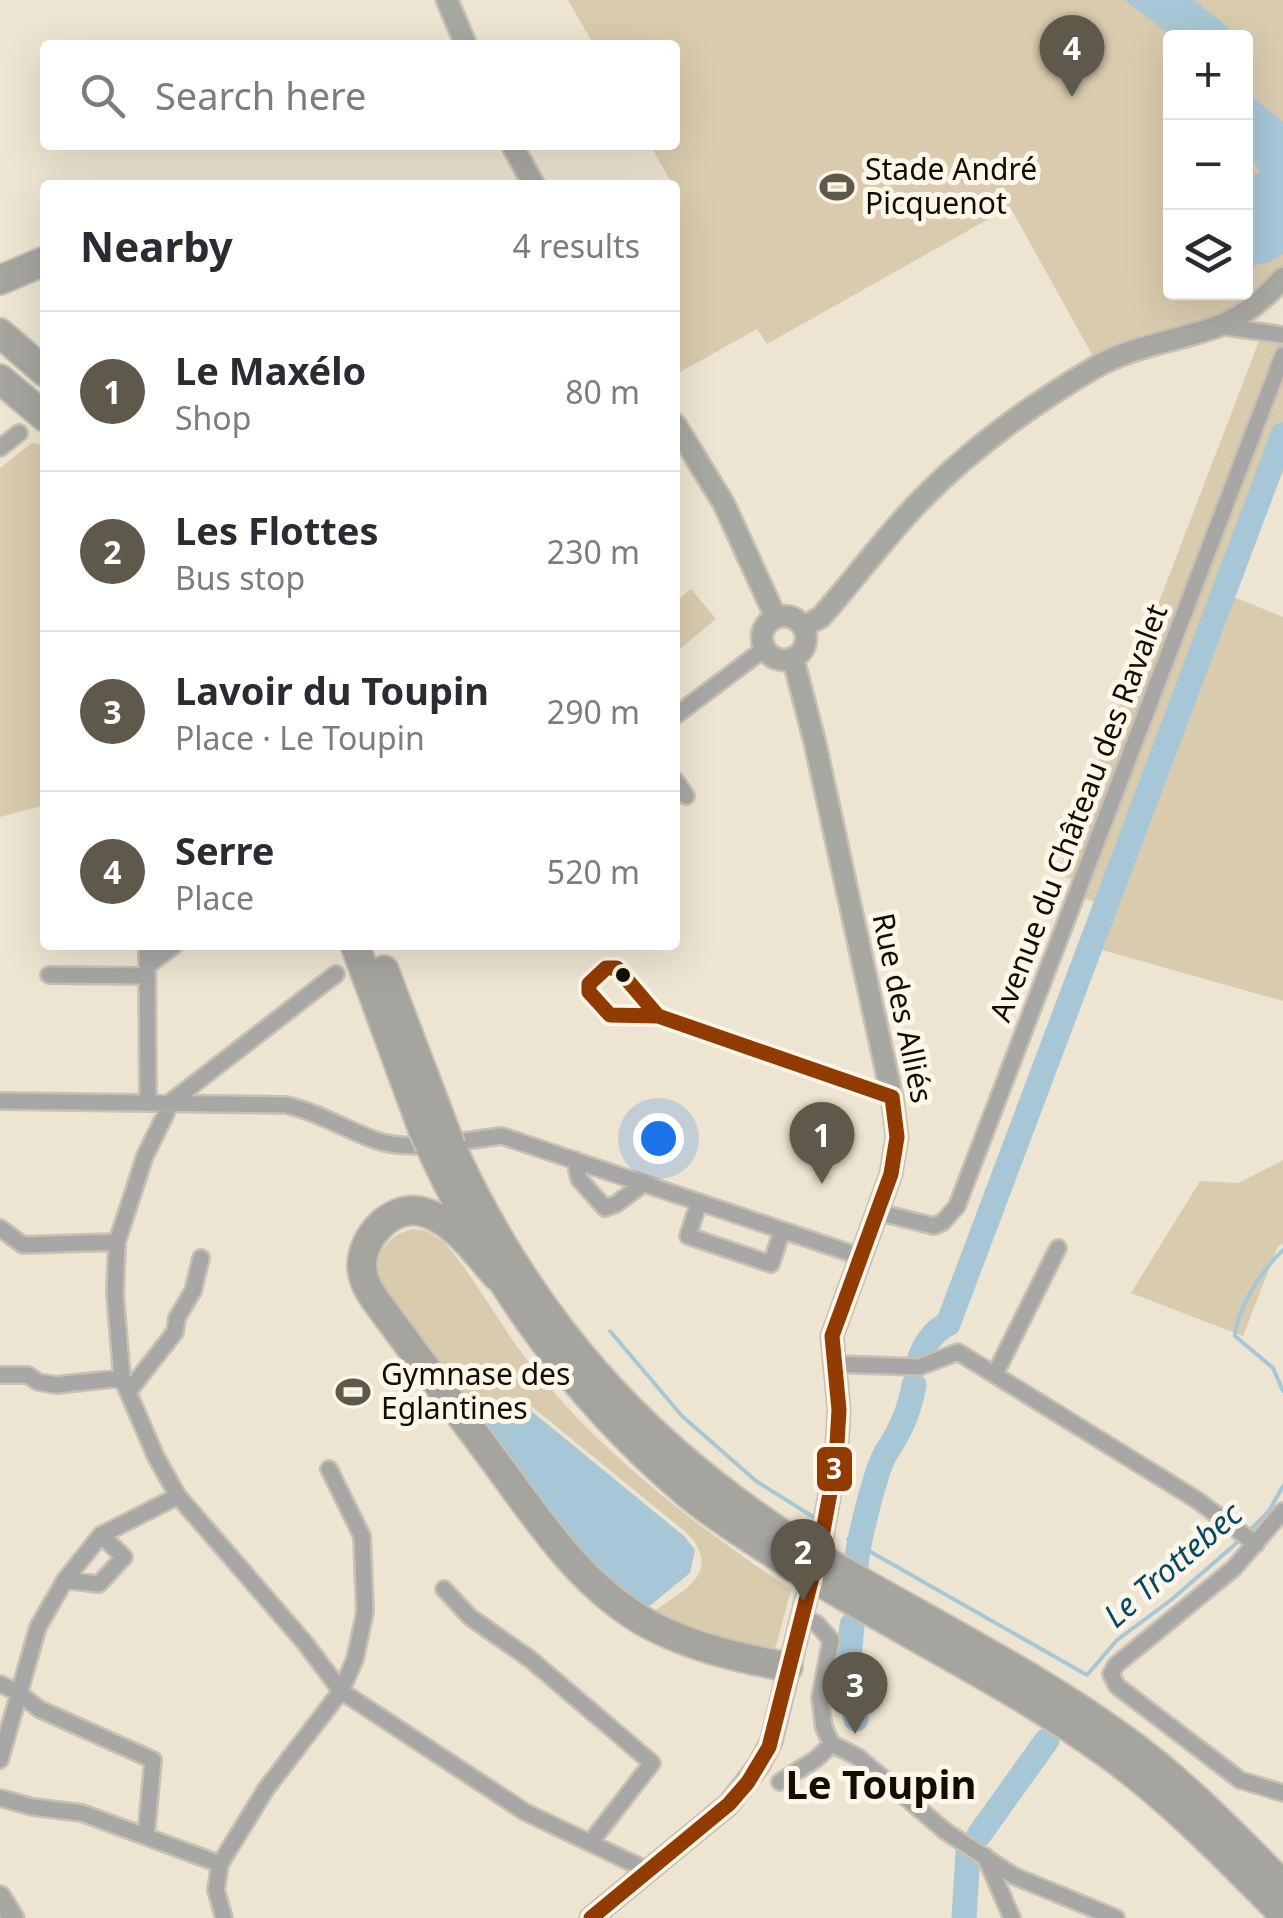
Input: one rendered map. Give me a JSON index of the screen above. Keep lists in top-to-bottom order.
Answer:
{
  "streets": {
    "street": ["Avenue du Château des Ravalet", "Rue des Alliés"]
  },
  "crossings": [
    ["Avenue du Château des Ravalet", "Rue des Alliés"]
  ],
  "districts": ["Le Toupin"],
  "water": ["Le Trottebec"],
  "places": {
    "sports": ["Stade André Picquenot", "Gymnase des Eglantines"]
  },
  "lines": ["transit line 3"],
  "page": {
    "pins": [
      "4",
      "1",
      "2",
      "3"
    ],
    "map_buttons": ["+", "−"],
    "search": "Search here",
    "heading": ["Nearby", "4 results"],
    "list": [
      {
        "mark": "1",
        "name": "Le Maxélo",
        "note": "Shop",
        "value": "80 m"
      },
      {
        "mark": "2",
        "name": "Les Flottes",
        "note": "Bus stop",
        "value": "230 m"
      },
      {
        "mark": "3",
        "name": "Lavoir du Toupin",
        "note": "Place · Le Toupin",
        "value": "290 m"
      },
      {
        "mark": "4",
        "name": "Serre",
        "note": "Place",
        "value": "520 m"
      }
    ]
  }
}
